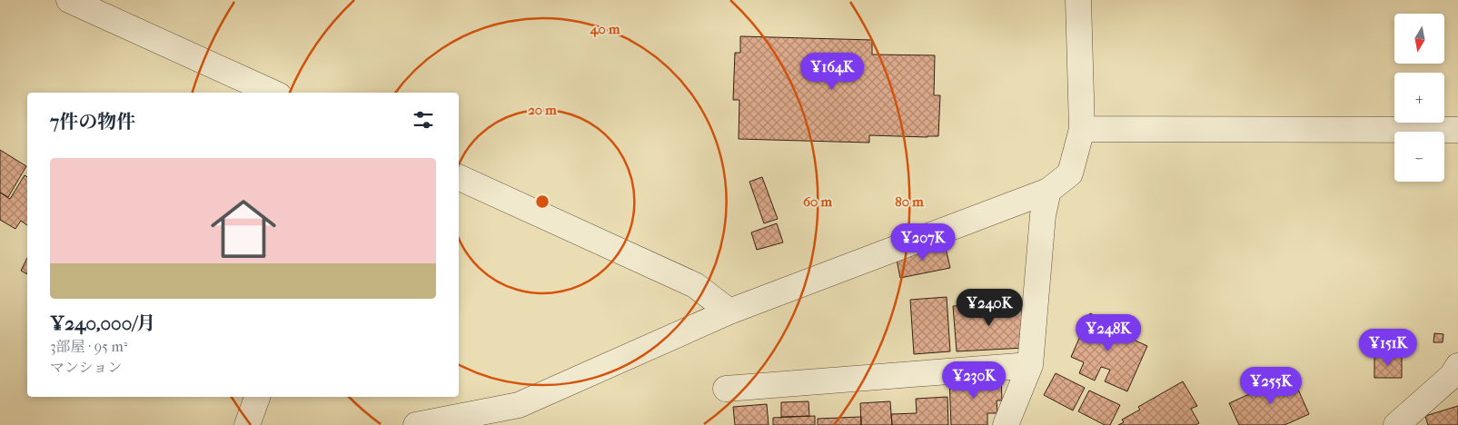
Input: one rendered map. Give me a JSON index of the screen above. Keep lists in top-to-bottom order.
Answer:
{
  "north": "bottom",
  "page": {
    "map_buttons": ["+", "−"],
    "price": [
      "¥164K",
      "¥207K",
      "¥240K",
      "¥248K",
      "¥151K",
      "¥230K",
      "¥255K"
    ],
    "heading": "7件の物件",
    "list": [
      {
        "name": "¥240,000/月",
        "note": "3部屋 · 95 m² · マンション"
      }
    ]
  },
  "rings": [
    "40 m",
    "20 m",
    "60 m",
    "80 m"
  ]
}
